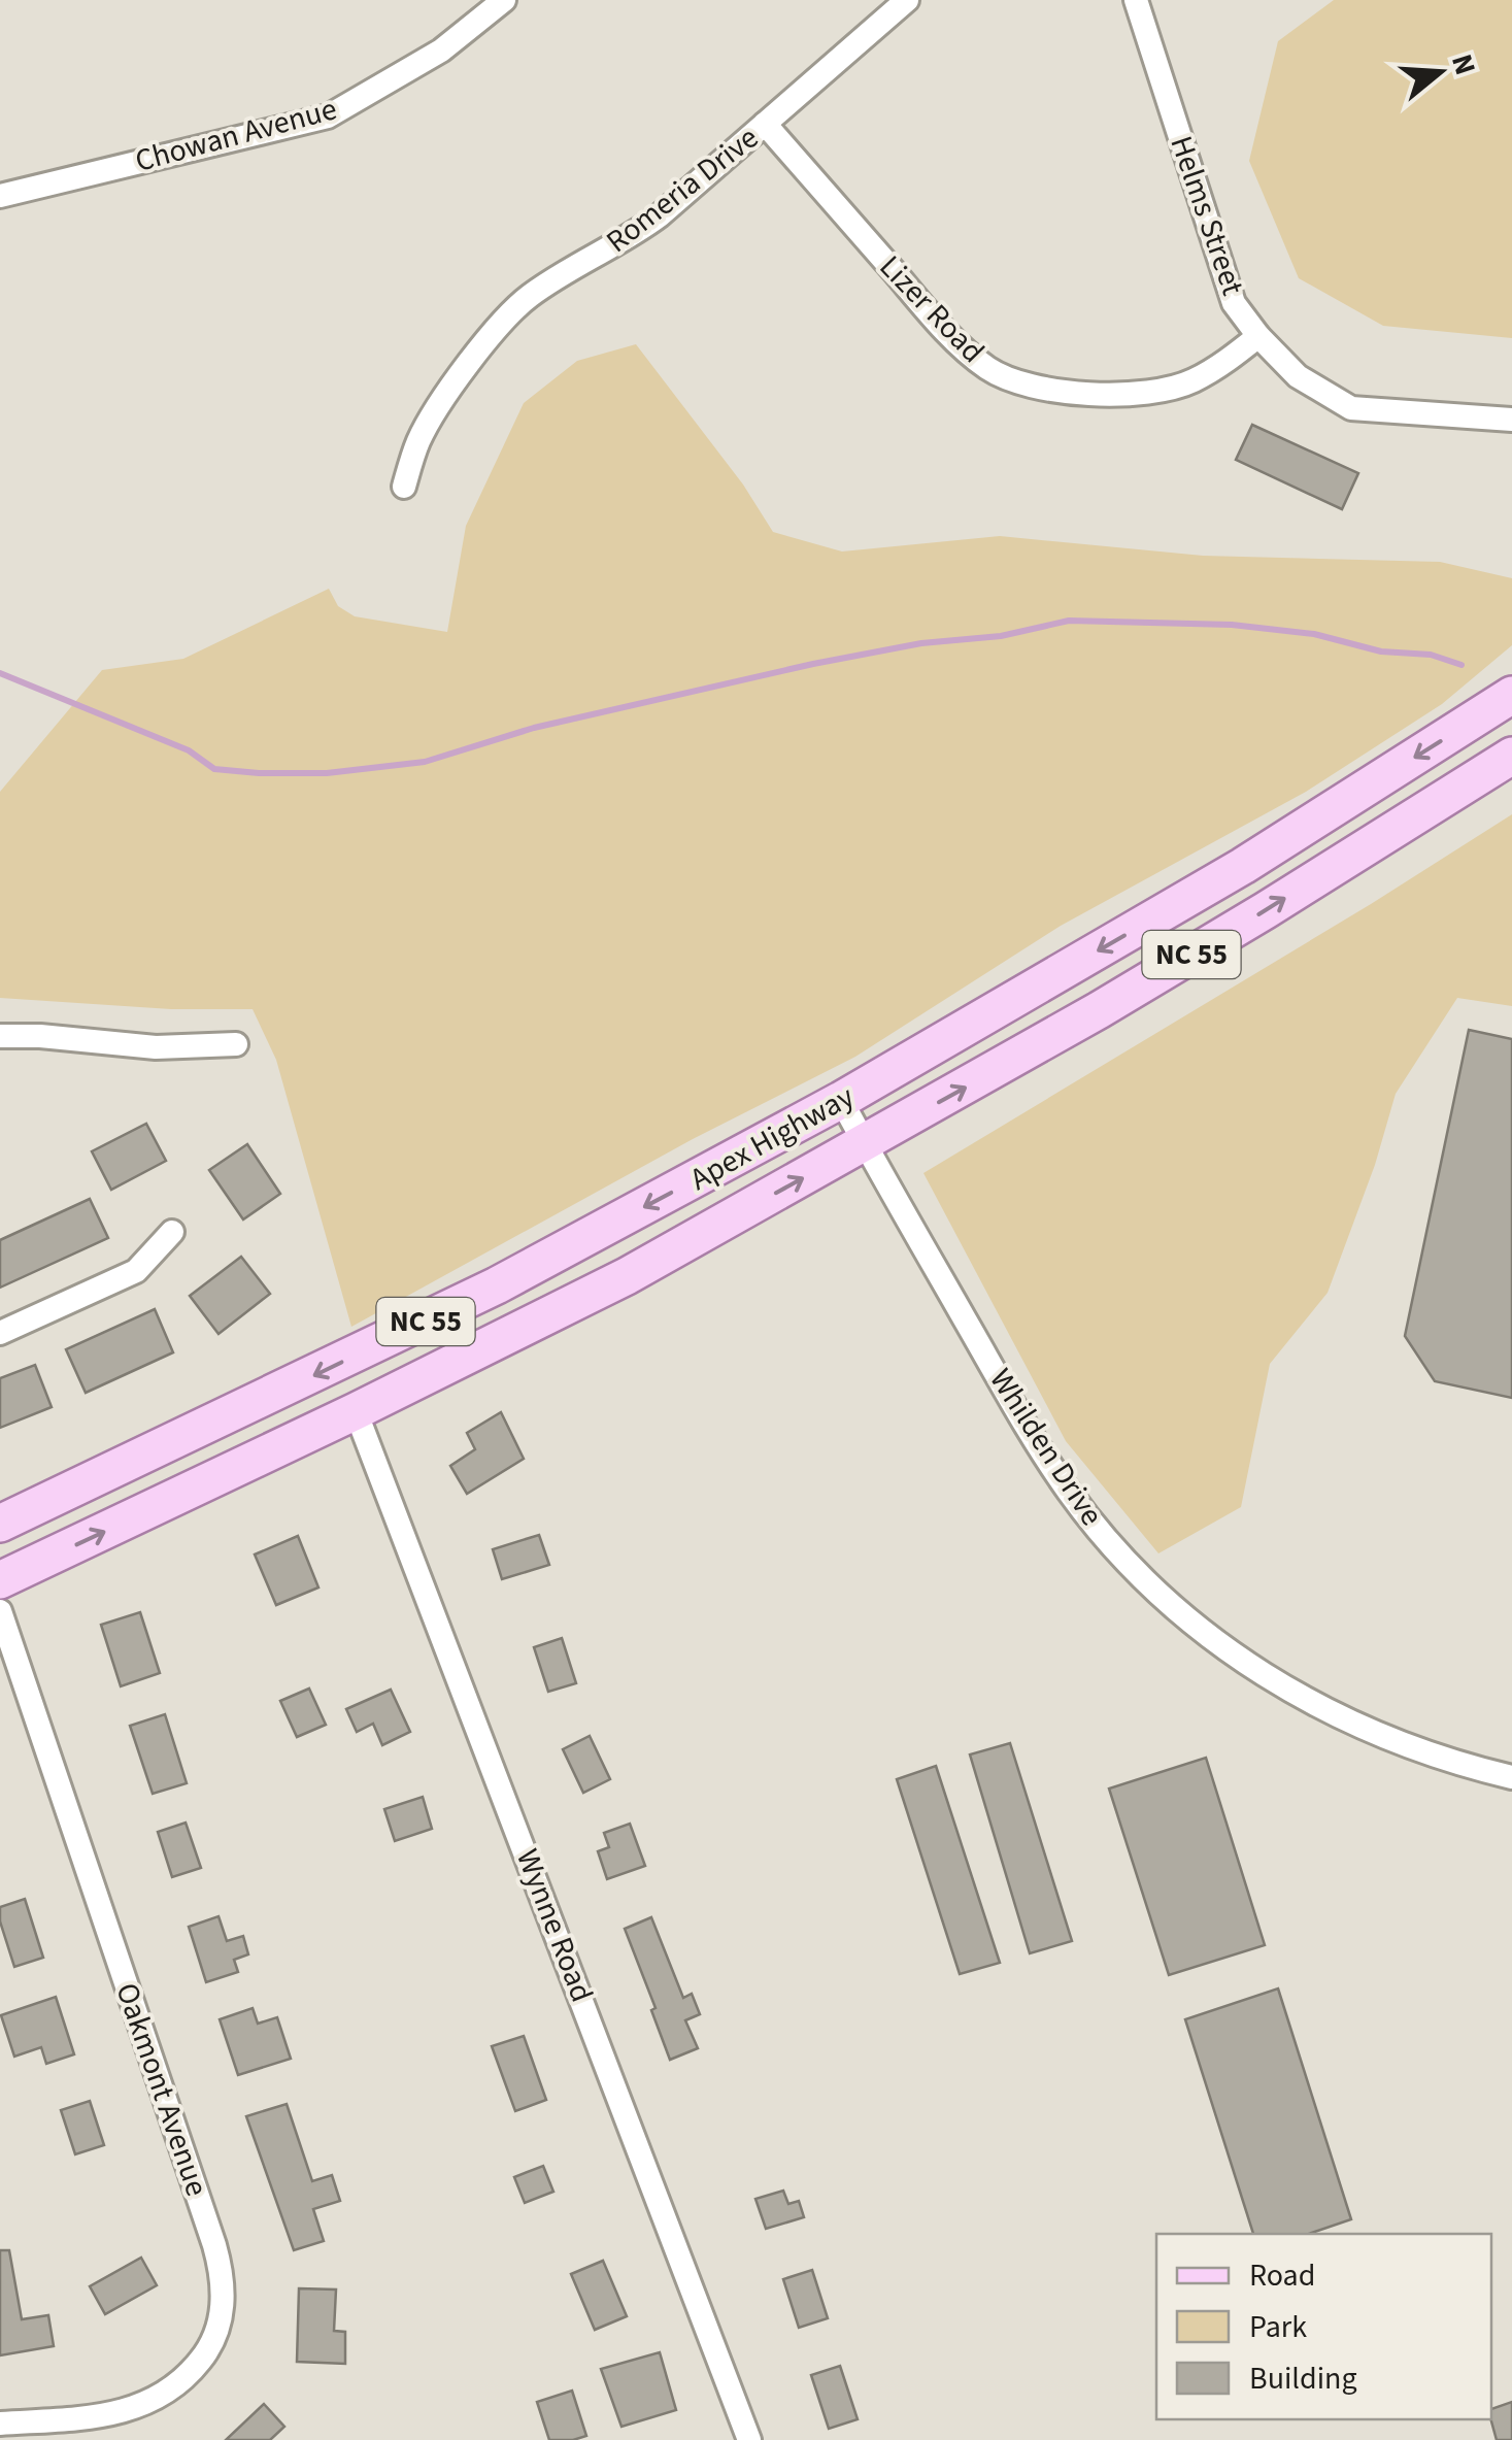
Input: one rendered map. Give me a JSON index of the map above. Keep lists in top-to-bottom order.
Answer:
{
  "streets": {
    "main road": ["NC 55", "Apex Highway"],
    "street": [
      "Chowan Avenue",
      "Romeria Drive",
      "Helms Street",
      "Lizer Road",
      "Whilden Drive",
      "Wynne Road",
      "Oakmont Avenue"
    ]
  },
  "crossings": [
    ["Romeria Drive", "Lizer Road"],
    ["Helms Street", "Lizer Road"],
    ["Apex Highway", "Whilden Drive"],
    ["Apex Highway", "Wynne Road"]
  ],
  "legend": ["Road", "Park", "Building"],
  "north": "right"
}
